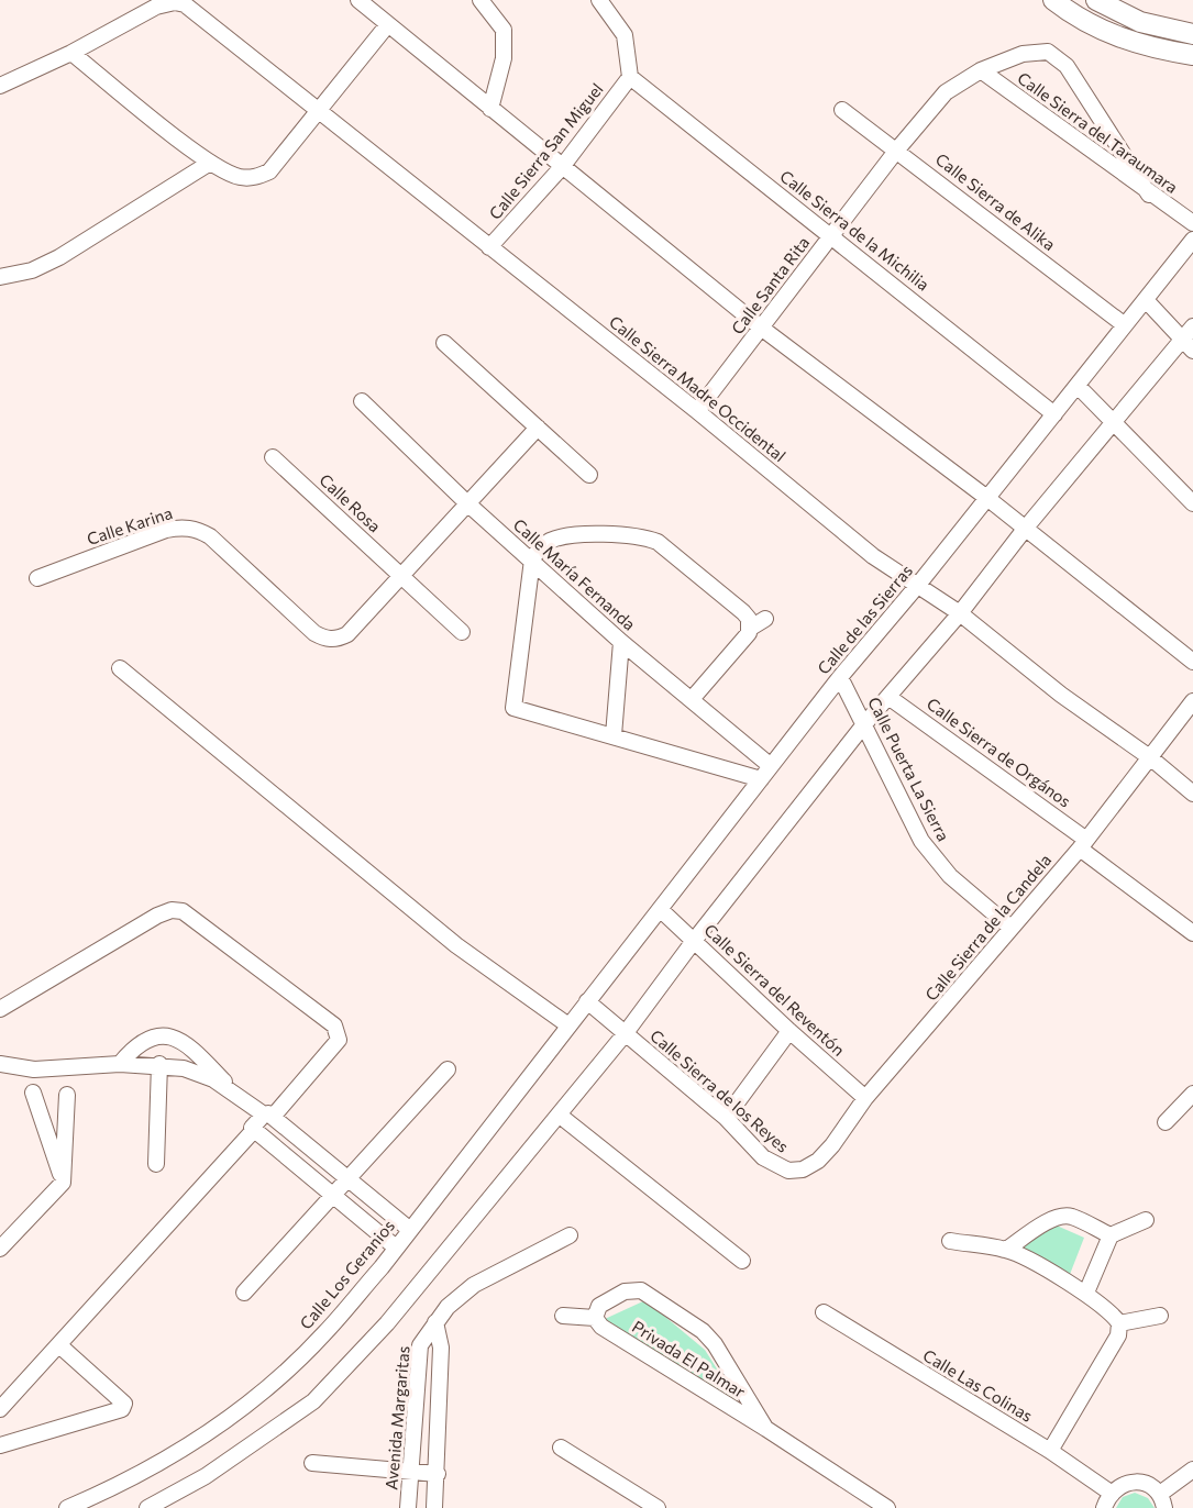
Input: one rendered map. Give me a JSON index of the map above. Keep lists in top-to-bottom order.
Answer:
{
  "streets": {
    "street": [
      "Calle Sierra del Taraumara",
      "Calle Sierra San Miguel",
      "Calle Sierra de Alika",
      "Calle Sierra de la Michilia",
      "Calle Santa Rita",
      "Calle Sierra Madre Occidental",
      "Calle Rosa",
      "Calle Karina",
      "Calle María Fernanda",
      "Calle de las Sierras",
      "Calle Sierra de Orgános",
      "Calle Puerta La Sierra",
      "Calle Sierra de la Candela",
      "Calle Sierra del Reventón",
      "Calle Sierra de los Reyes",
      "Calle Los Geranios",
      "Privada El Palmar",
      "Calle Las Colinas",
      "Avenida Margaritas"
    ]
  },
  "crossings": [
    ["Calle Sierra del Taraumara", "Calle Santa Rita"],
    ["Calle Sierra San Miguel", "Calle Sierra de la Michilia"],
    ["Calle Sierra San Miguel", "Calle Sierra Madre Occidental"],
    ["Calle Sierra de Alika", "Calle Santa Rita"],
    ["Calle Sierra de Alika", "Calle de las Sierras"],
    ["Calle Sierra de la Michilia", "Calle Santa Rita"],
    ["Calle Sierra de la Michilia", "Calle de las Sierras"],
    ["Calle Santa Rita", "Calle Sierra Madre Occidental"],
    ["Calle Sierra Madre Occidental", "Calle de las Sierras"],
    ["Calle Sierra Madre Occidental", "Calle Sierra de la Candela"],
    ["Calle Rosa", "Calle Karina"],
    ["Calle María Fernanda", "Calle de las Sierras"],
    ["Calle de las Sierras", "Calle Puerta La Sierra"],
    ["Calle de las Sierras", "Calle Sierra del Reventón"],
    ["Calle de las Sierras", "Calle Sierra de los Reyes"],
    ["Calle de las Sierras", "Calle Los Geranios"],
    ["Calle Sierra de Orgános", "Calle Sierra de la Candela"],
    ["Calle Puerta La Sierra", "Calle Sierra de la Candela"],
    ["Calle Sierra de la Candela", "Calle Sierra del Reventón"],
    ["Calle Sierra de la Candela", "Calle Sierra de los Reyes"]
  ]
}
